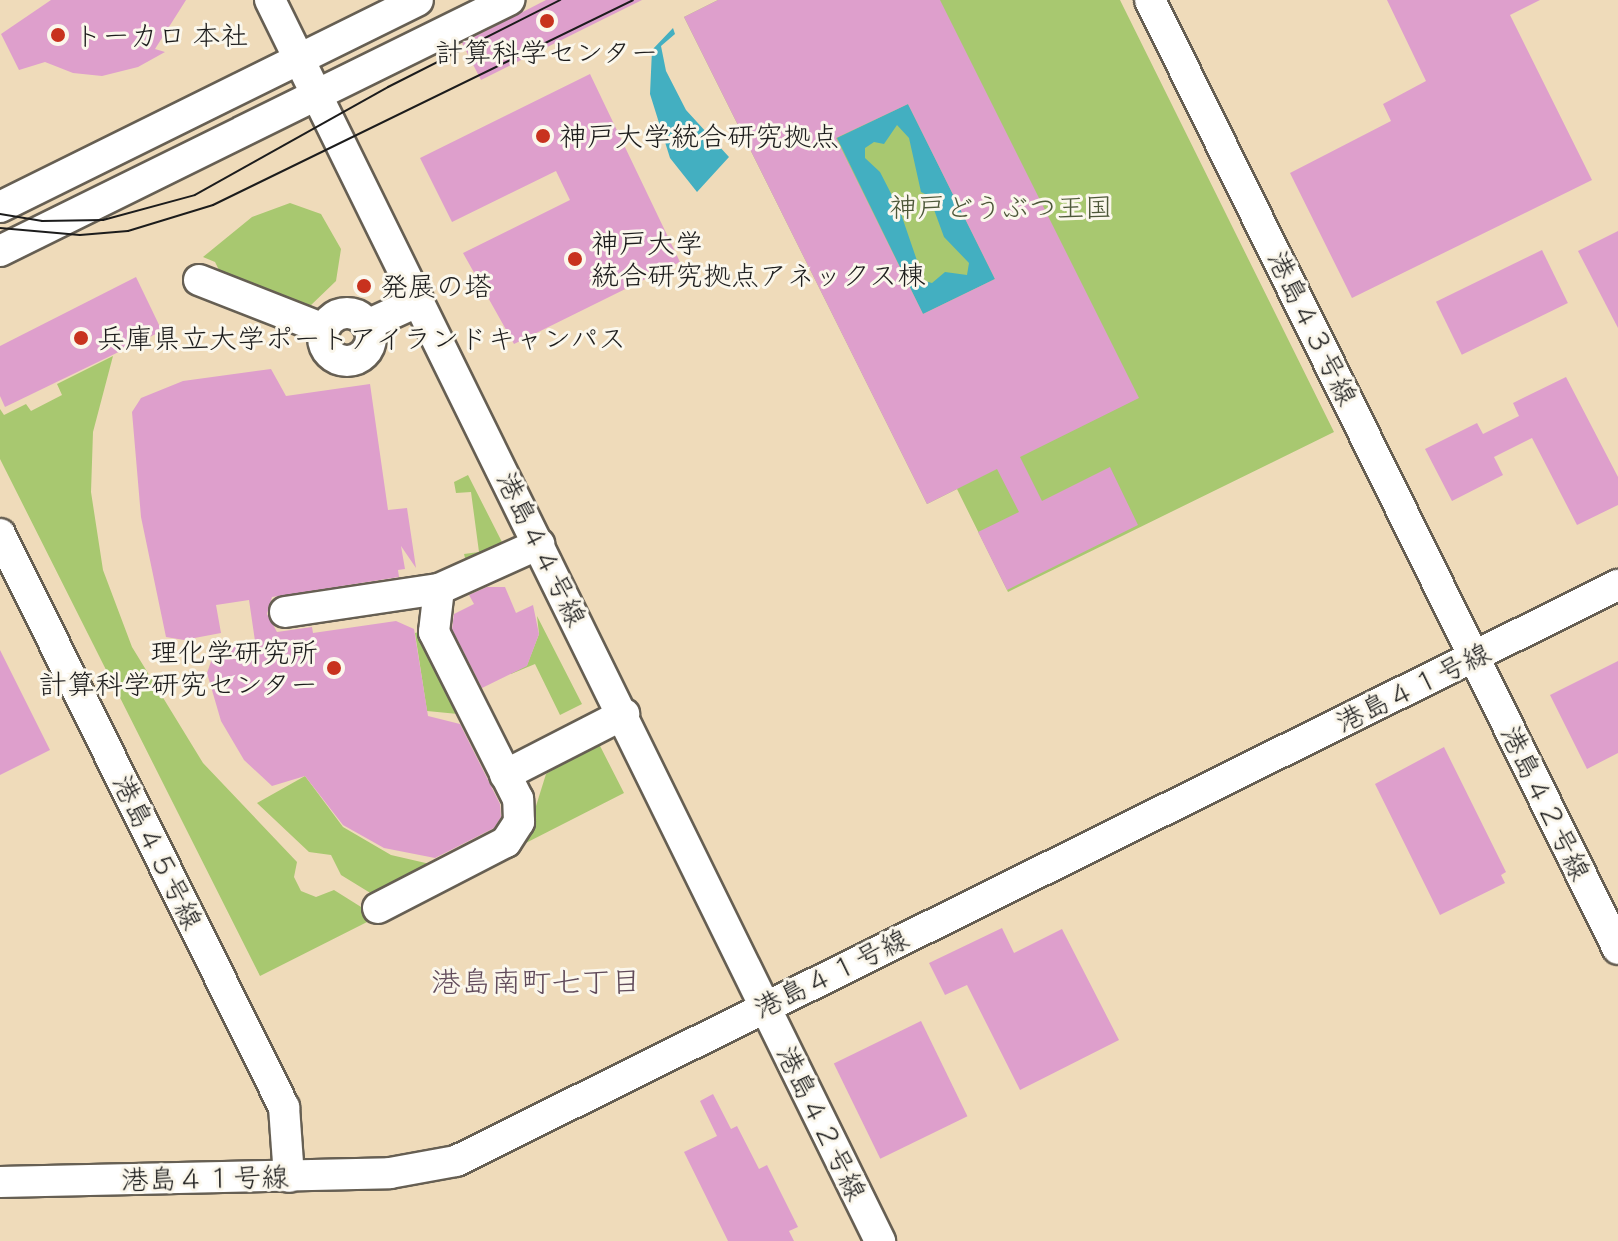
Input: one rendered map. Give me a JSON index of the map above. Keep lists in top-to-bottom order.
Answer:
{
  "streets": {
    "street": [
      "港島４３号線",
      "港島４４号線",
      "港島４１号線",
      "港島４２号線",
      "港島４５号線"
    ]
  },
  "crossings": [
    ["港島４３号線", "港島４１号線"],
    ["港島４３号線", "港島４２号線"],
    ["港島４４号線", "港島４１号線"],
    ["港島４４号線", "港島４２号線"],
    ["港島４１号線", "港島４２号線"],
    ["港島４１号線", "港島４５号線"]
  ],
  "districts": ["港島南町七丁目"],
  "parks": ["神戸どうぶつ王国"],
  "places": [
    "計算科学センター",
    "トーカロ 本社",
    "神戸大学統合研究拠点",
    "神戸大学 統合研究拠点アネックス棟",
    "発展の塔",
    "兵庫県立大学ポートアイランドキャンパス",
    "理化学研究所 計算科学研究センター"
  ]
}
